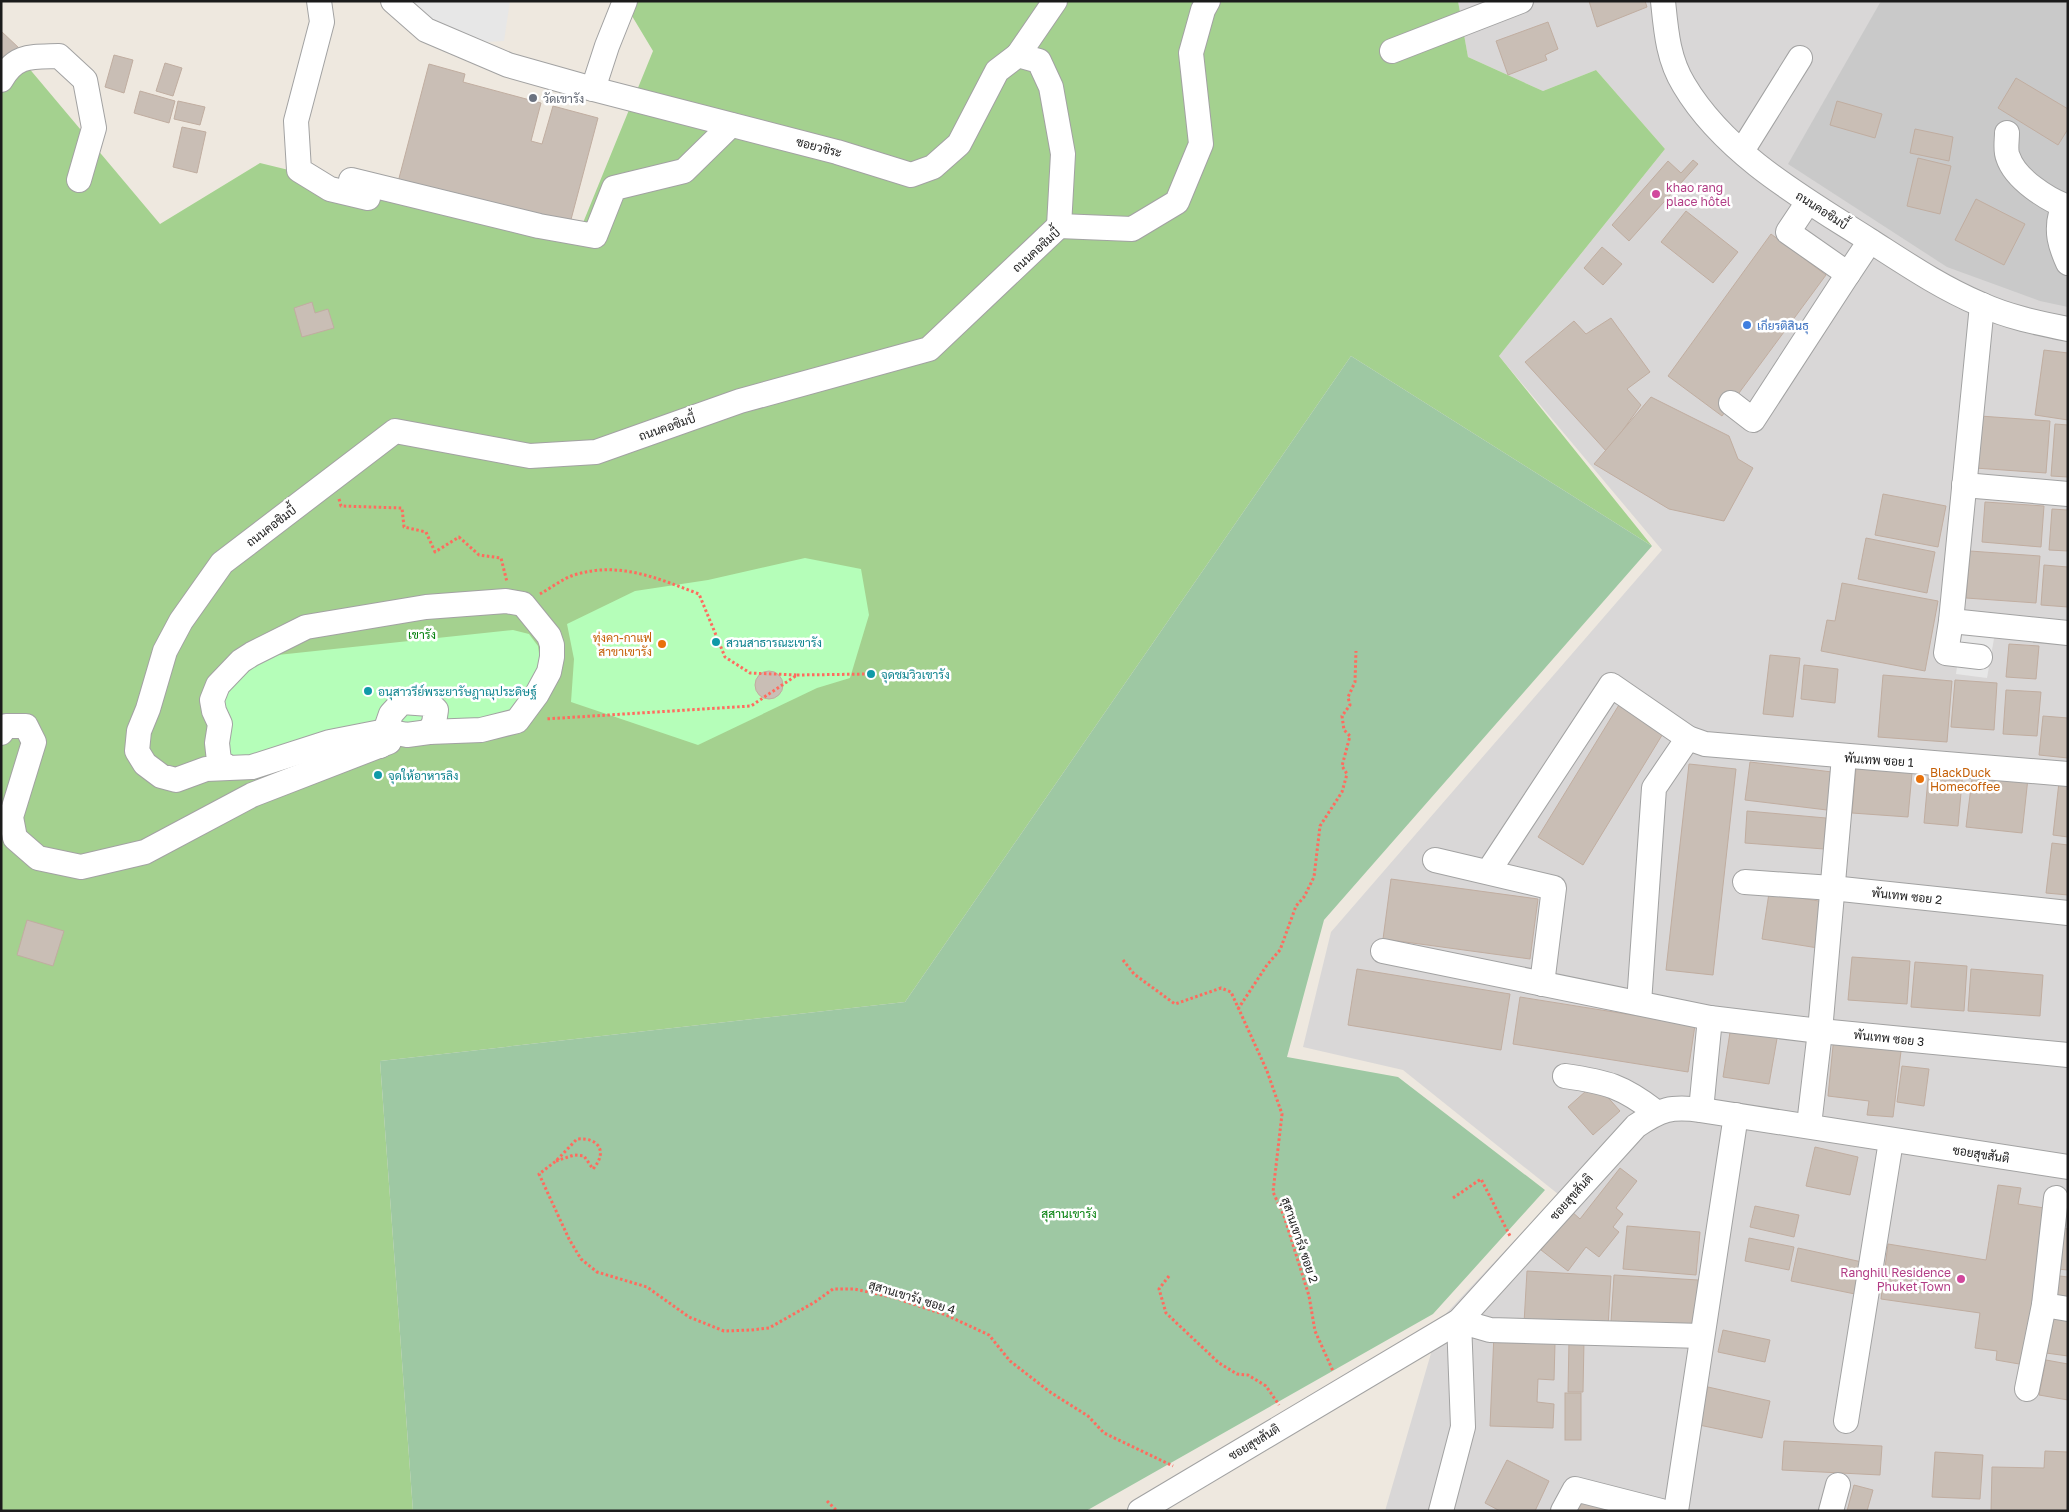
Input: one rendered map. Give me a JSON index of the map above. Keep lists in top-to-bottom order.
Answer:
{
  "streets": {
    "street": [
      "ซอยวชิระ",
      "ถนนคอซิมบี้",
      "พันเทพ ซอย 1",
      "พันเทพ ซอย 2",
      "พันเทพ ซอย 3",
      "ซอยสุขสันติ"
    ],
    "path": ["สุสานเขารัง ซอย 2", "สุสานเขารัง ซอย 4"]
  },
  "crossings": [
    ["ซอยสุขสันติ", "สุสานเขารัง ซอย 2"],
    ["ซอยสุขสันติ", "สุสานเขารัง ซอย 4"]
  ],
  "parks": ["เขารัง", "สุสานเขารัง"],
  "places": [
    "วัดเขารัง",
    "khao rang place hôtel",
    "เกียรติสินธุ",
    "สวนสาธารณะเขารัง",
    "ทุ่งคา-กาแฟ สาขาเขารัง",
    "จุดชมวิวเขารัง",
    "อนุสาวรีย์พระยารัษฎาณุประดิษฐ์",
    "จุดให้อาหารลิง",
    "BlackDuck Homecoffee",
    "Ranghill Residence Phuket Town"
  ]
}
